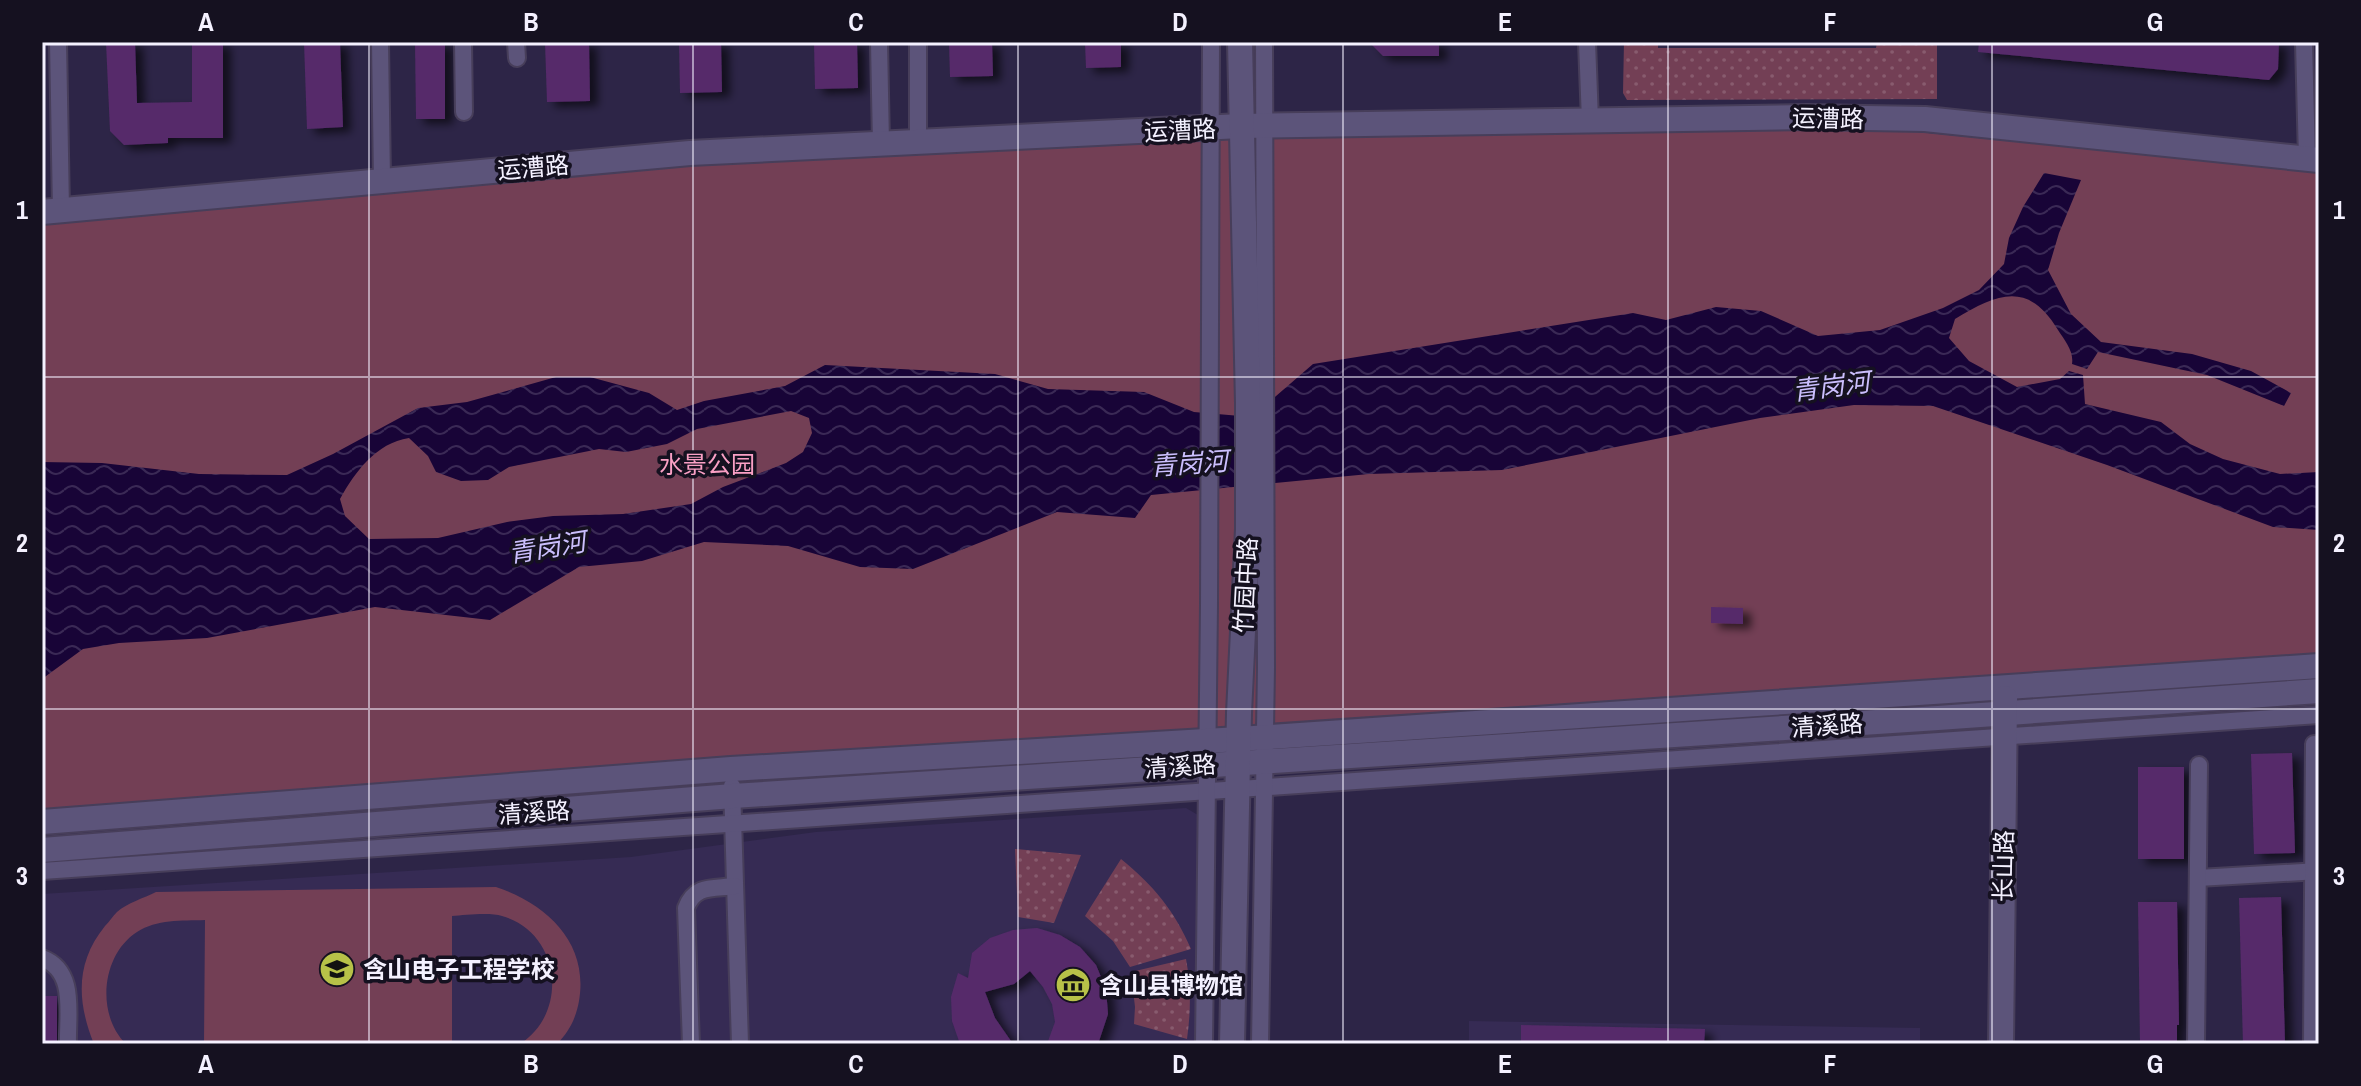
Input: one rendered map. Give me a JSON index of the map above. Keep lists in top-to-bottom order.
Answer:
{
  "streets": {
    "main road": [
      "运漕路",
      "竹园中路",
      "清溪路",
      "长山路"
    ]
  },
  "crossings": [
    ["运漕路", "竹园中路"],
    ["竹园中路", "清溪路"],
    ["清溪路", "长山路"]
  ],
  "water": ["青岗河"],
  "parks": ["水景公园"],
  "places": {
    "school or university": ["含山电子工程学校"],
    "museum": ["含山县博物馆"]
  },
  "grid": {
    "columns": [
      "A",
      "B",
      "C",
      "D",
      "E",
      "F",
      "G"
    ],
    "rows": ["1", "2", "3"]
  }
}
